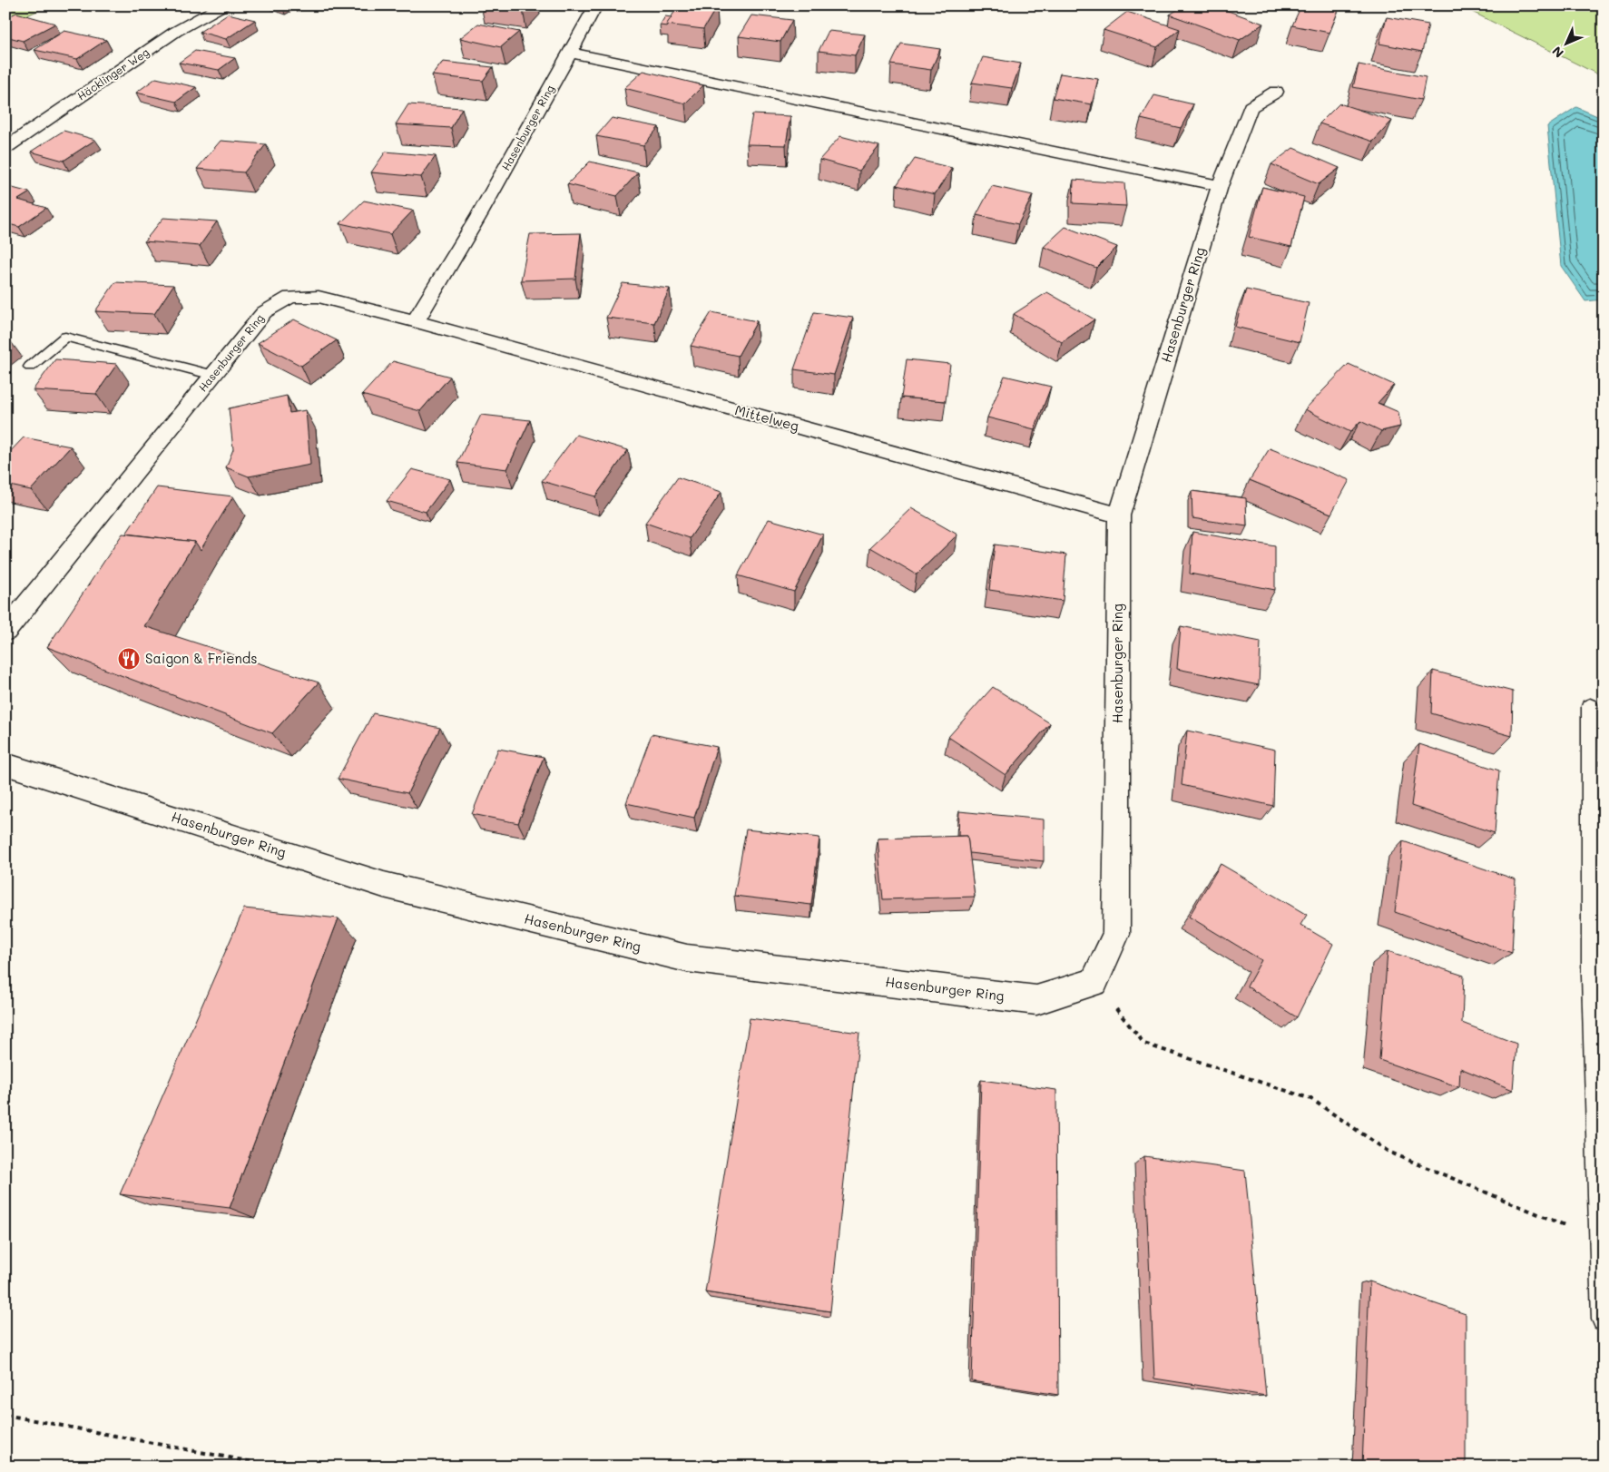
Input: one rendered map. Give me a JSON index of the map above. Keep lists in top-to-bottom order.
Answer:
{
  "streets": {
    "street": ["Häcklinger Weg", "Hasenburger Ring", "Mittelweg"]
  },
  "crossings": [
    ["Hasenburger Ring", "Mittelweg"]
  ],
  "places": {
    "restaurant": ["Saigon & Friends"]
  },
  "north": "bottom left"
}
